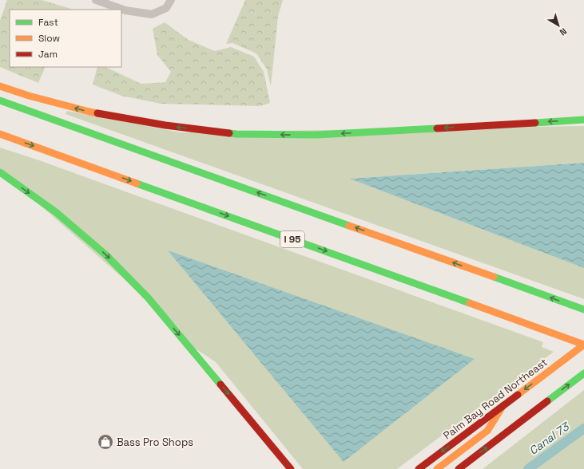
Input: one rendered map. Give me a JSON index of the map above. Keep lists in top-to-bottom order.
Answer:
{
  "streets": {
    "main road": ["I 95", "Palm Bay Road Northeast"]
  },
  "crossings": [
    ["I 95", "Palm Bay Road Northeast"]
  ],
  "water": ["Canal 73"],
  "places": {
    "shop": ["Bass Pro Shops"]
  },
  "legend": ["Fast", "Slow", "Jam"],
  "north": "bottom right"
}
